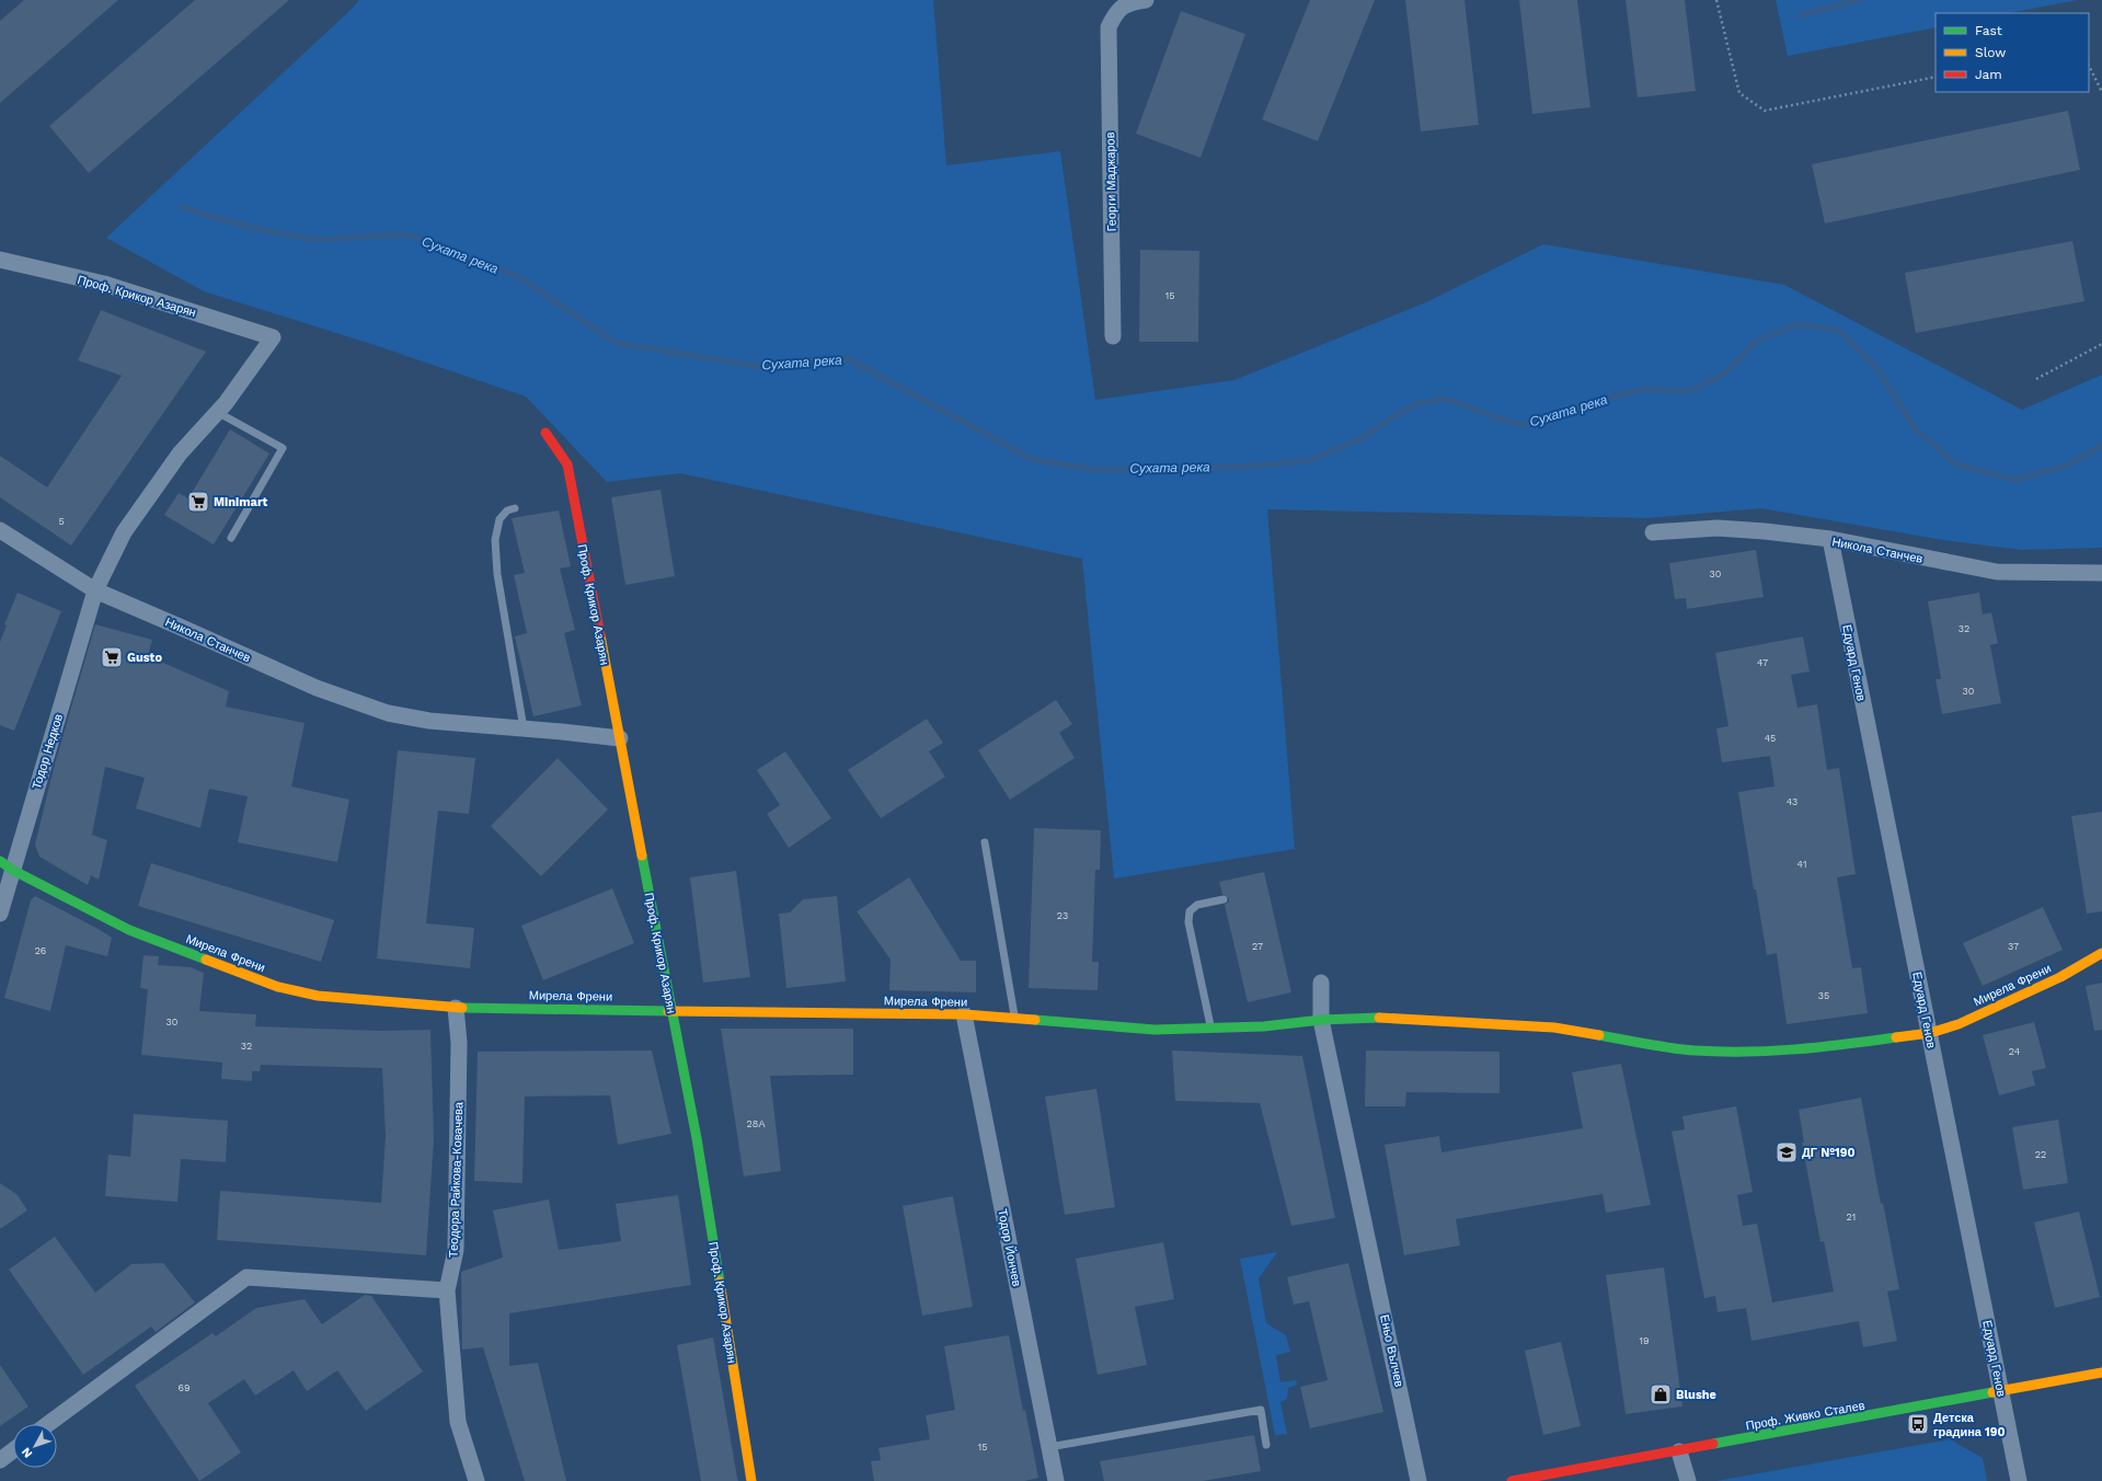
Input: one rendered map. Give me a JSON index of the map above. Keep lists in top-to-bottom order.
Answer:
{
  "streets": {
    "street": [
      "Георги Маджаров",
      "Проф. Крикор Азарян",
      "Никола Станчев",
      "Едуард Генов",
      "Тодор Недков",
      "Мирела Френи",
      "Теодора Райкова-Ковачева",
      "Тодор Йончев",
      "Еньо Вълчев",
      "Проф. Живко Сталев"
    ]
  },
  "crossings": [
    ["Проф. Крикор Азарян", "Никола Станчев"],
    ["Проф. Крикор Азарян", "Тодор Недков"],
    ["Проф. Крикор Азарян", "Мирела Френи"],
    ["Никола Станчев", "Едуард Генов"],
    ["Никола Станчев", "Тодор Недков"],
    ["Едуард Генов", "Мирела Френи"],
    ["Едуард Генов", "Проф. Живко Сталев"],
    ["Тодор Недков", "Мирела Френи"],
    ["Мирела Френи", "Теодора Райкова-Ковачева"],
    ["Мирела Френи", "Тодор Йончев"],
    ["Мирела Френи", "Еньо Вълчев"]
  ],
  "water": ["Сухата река"],
  "places": {
    "supermarket": ["Minimart", "Gusto"],
    "school or university": ["ДГ №190"],
    "shop": ["Blushe"],
    "bus stop": ["Детска градина 190"]
  },
  "house_numbers": [
    "15",
    "5",
    "30",
    "32",
    "47",
    "30",
    "45",
    "43",
    "41",
    "23",
    "27",
    "37",
    "26",
    "35",
    "30",
    "32",
    "24",
    "28А",
    "22",
    "21",
    "19",
    "69",
    "15"
  ],
  "legend": ["Fast", "Slow", "Jam"],
  "north": "bottom left"
}
